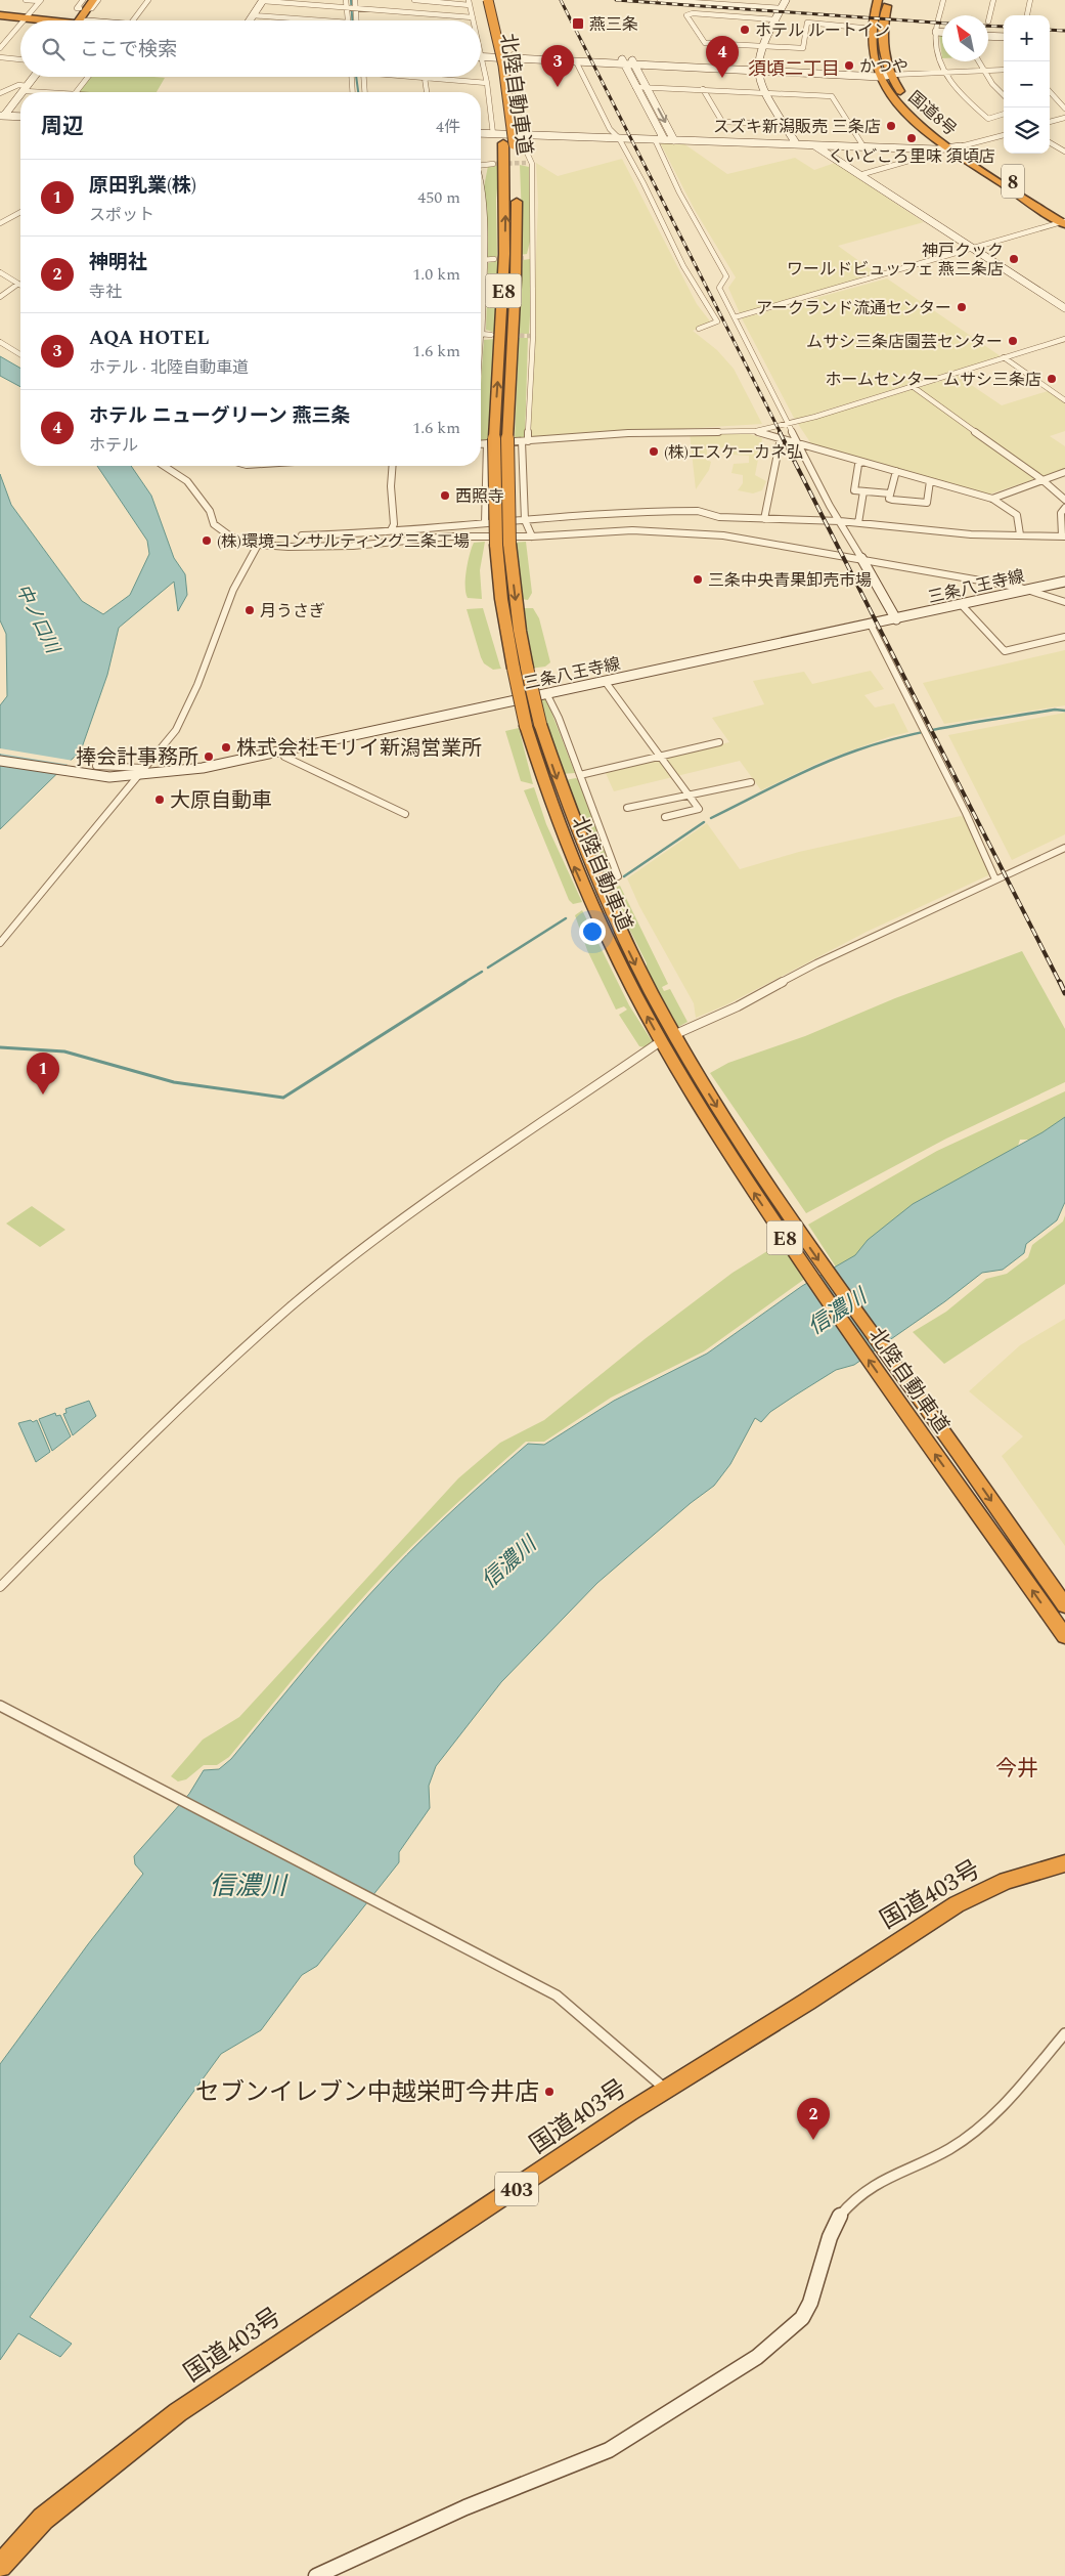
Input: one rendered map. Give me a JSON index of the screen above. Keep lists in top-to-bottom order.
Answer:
{
  "streets": {
    "highway": [
      "北陸自動車道",
      "国道8号",
      "8",
      "E8",
      "国道403号",
      "403"
    ],
    "street": ["三条八王寺線"]
  },
  "districts": ["須頃二丁目", "今井"],
  "water": ["中ノ口川", "信濃川"],
  "places": {
    "transit": ["燕三条"],
    "other": [
      "ホテル ルートイン",
      "かつや",
      "スズキ新潟販売 三条店",
      "くいどころ里味 須頃店",
      "神戸クック ワールドビュッフェ 燕三条店",
      "アークランド流通センター",
      "ムサシ三条店園芸センター",
      "ホームセンター ムサシ三条店",
      "(株)エスケーカネ弘",
      "西照寺",
      "(株)環境コンサルティング三条工場",
      "三条中央青果卸売市場",
      "月うさぎ",
      "株式会社モリイ新潟営業所",
      "捧会計事務所",
      "大原自動車",
      "セブンイレブン中越栄町今井店"
    ]
  },
  "north": "top left",
  "page": {
    "map_buttons": ["+", "−"],
    "search": "ここで検索",
    "pins": [
      "4",
      "3",
      "1",
      "2"
    ],
    "heading": ["周辺", "4件"],
    "list": [
      {
        "mark": "1",
        "name": "原田乳業(株)",
        "note": "スポット",
        "value": "450 m"
      },
      {
        "mark": "2",
        "name": "神明社",
        "note": "寺社",
        "value": "1.0 km"
      },
      {
        "mark": "3",
        "name": "AQA HOTEL",
        "note": "ホテル · 北陸自動車道",
        "value": "1.6 km"
      },
      {
        "mark": "4",
        "name": "ホテル ニューグリーン 燕三条",
        "note": "ホテル",
        "value": "1.6 km"
      }
    ]
  }
}
